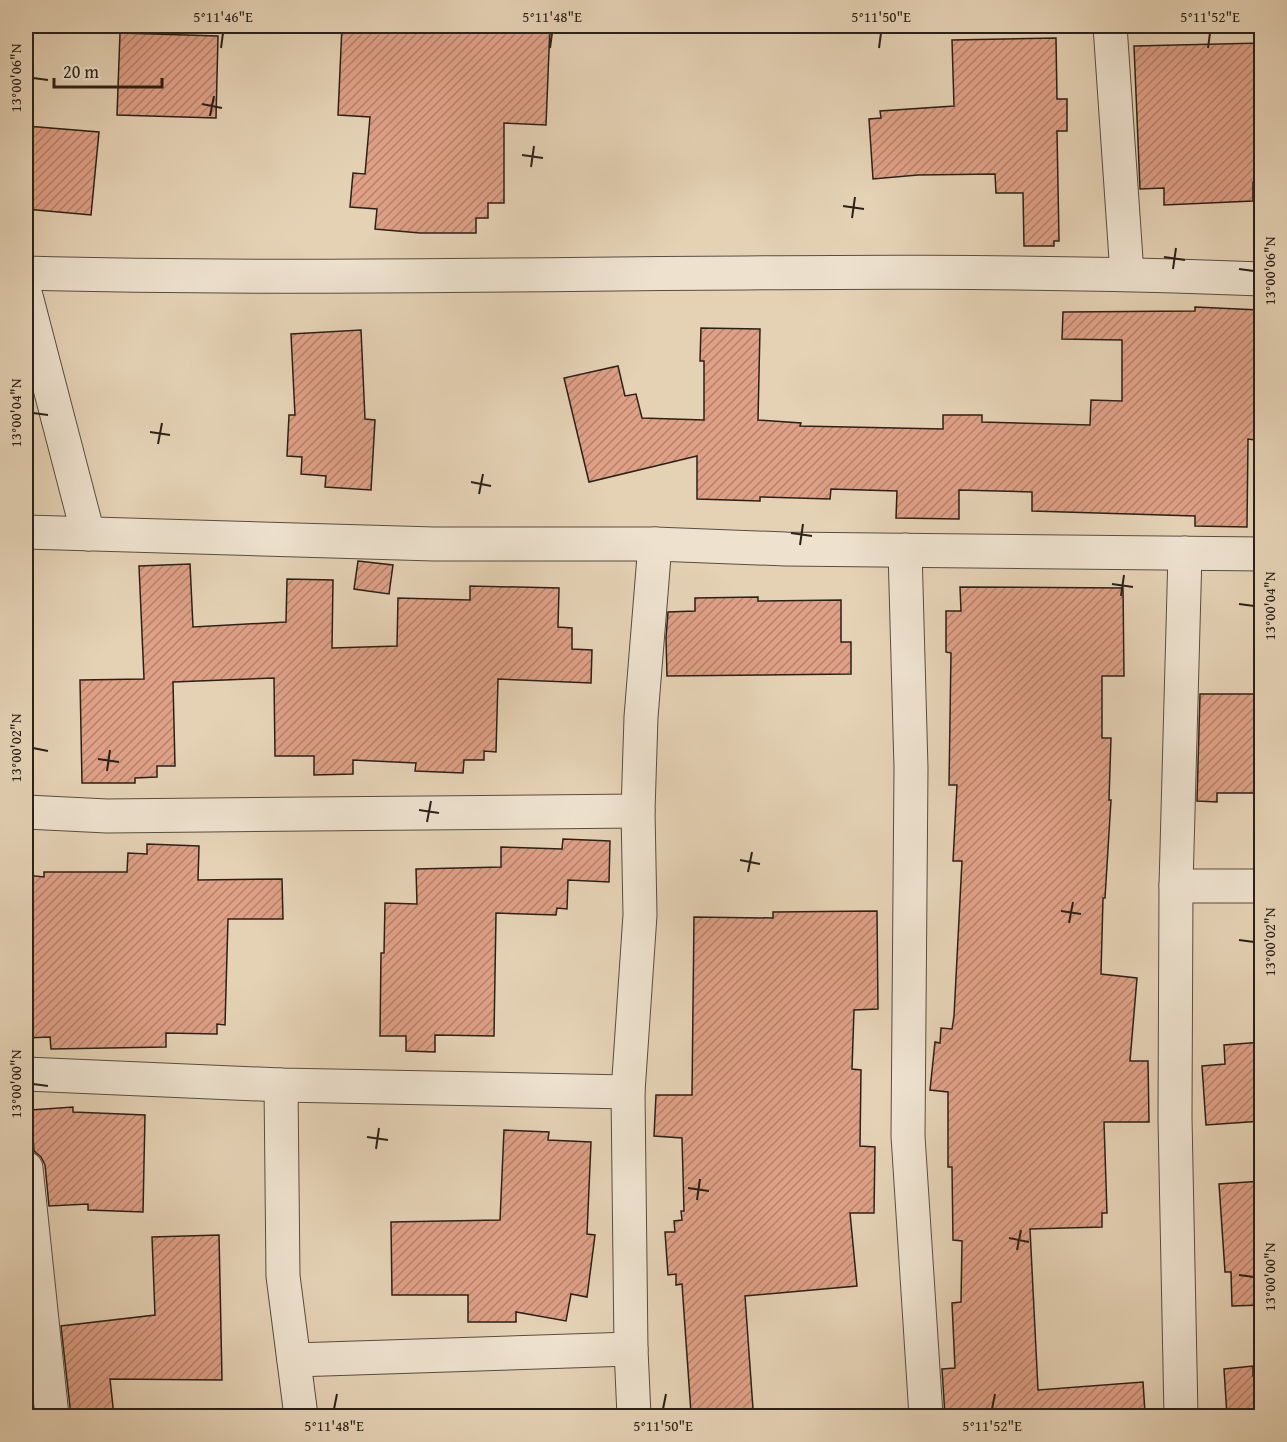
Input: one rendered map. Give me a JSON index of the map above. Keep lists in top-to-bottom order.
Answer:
{
  "scale_bar": "20 m",
  "coordinates": [
    "5°11'46\"E",
    "5°11'48\"E",
    "5°11'50\"E",
    "5°11'52\"E",
    "13°00'06\"N",
    "13°00'04\"N",
    "13°00'02\"N",
    "13°00'00\"N"
  ]
}
